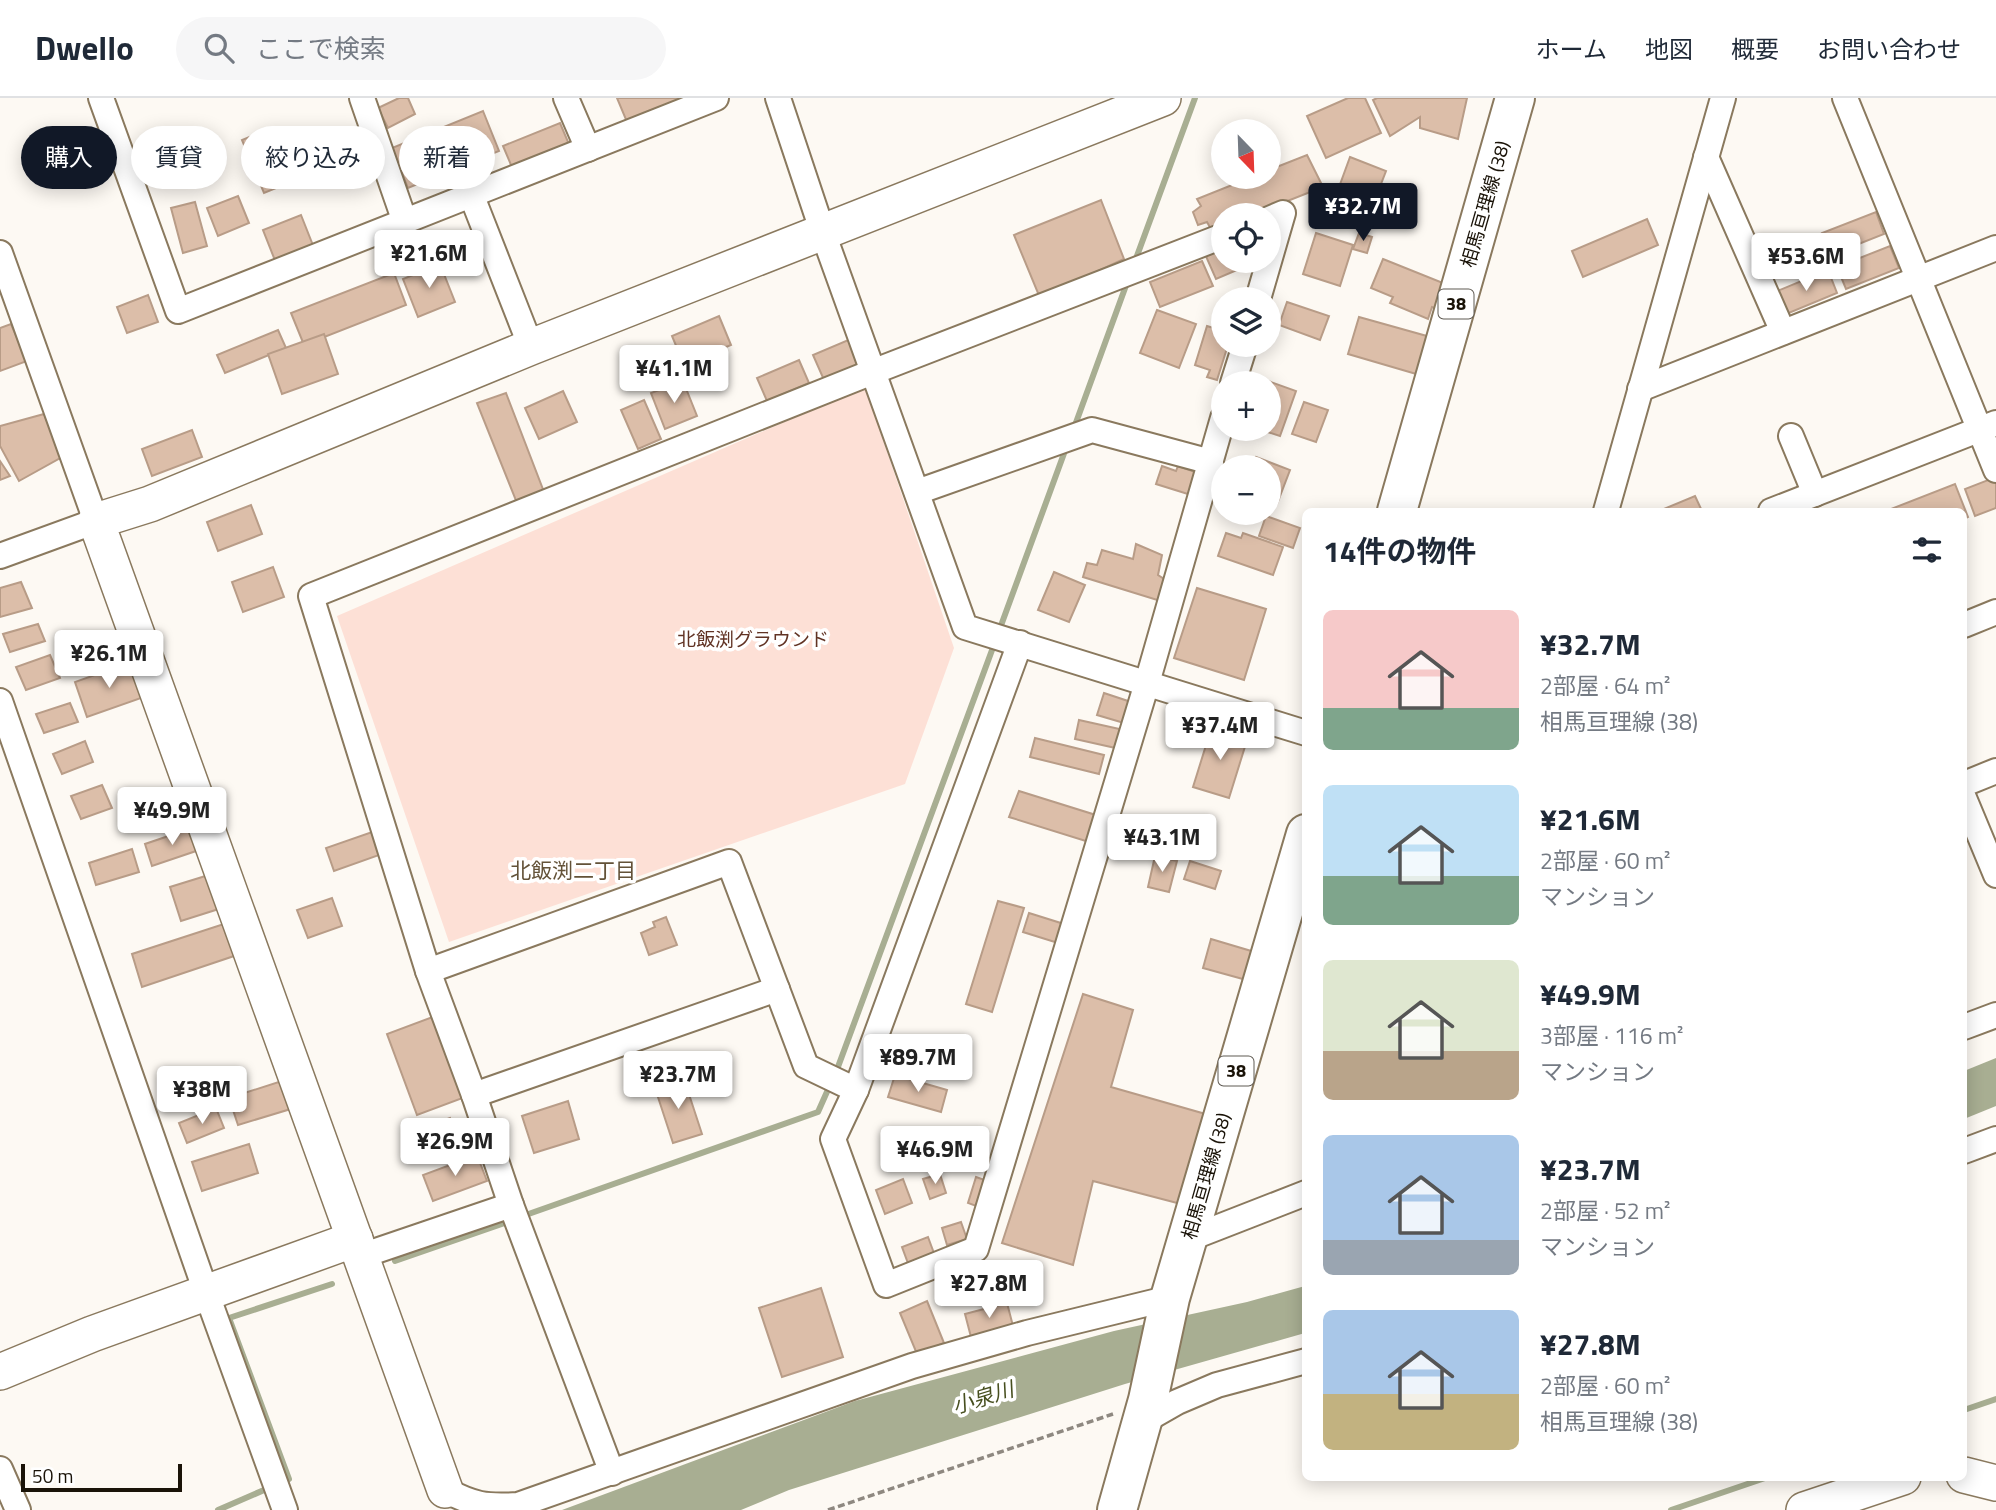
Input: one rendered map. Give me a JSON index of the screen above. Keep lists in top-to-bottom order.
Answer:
{
  "streets": {
    "main road": ["相馬亘理線 (38)", "38"]
  },
  "crossings": [
    ["相馬亘理線 (38)", "38"]
  ],
  "districts": ["北飯渕二丁目"],
  "water": ["小泉川"],
  "parks": ["北飯渕グラウンド"],
  "scale_bar": "50 m",
  "north": "bottom right",
  "page": {
    "header": "Dwello",
    "search": "ここで検索",
    "nav": [
      "ホーム",
      "地図",
      "概要",
      "お問い合わせ"
    ],
    "map_buttons": ["+", "−"],
    "chip": [
      "購入",
      "賃貸",
      "絞り込み",
      "新着"
    ],
    "price": [
      "¥32.7M",
      "¥21.6M",
      "¥53.6M",
      "¥41.1M",
      "¥26.1M",
      "¥37.4M",
      "¥49.9M",
      "¥43.1M",
      "¥89.7M",
      "¥23.7M",
      "¥38M",
      "¥26.9M",
      "¥46.9M",
      "¥27.8M"
    ],
    "heading": "14件の物件",
    "list": [
      {
        "name": "¥32.7M",
        "note": "2部屋 · 64 m² · 相馬亘理線 (38)"
      },
      {
        "name": "¥21.6M",
        "note": "2部屋 · 60 m² · マンション"
      },
      {
        "name": "¥49.9M",
        "note": "3部屋 · 116 m² · マンション"
      },
      {
        "name": "¥23.7M",
        "note": "2部屋 · 52 m² · マンション"
      },
      {
        "name": "¥27.8M",
        "note": "2部屋 · 60 m² · 相馬亘理線 (38)"
      }
    ],
    "scale": "50 m"
  }
}
